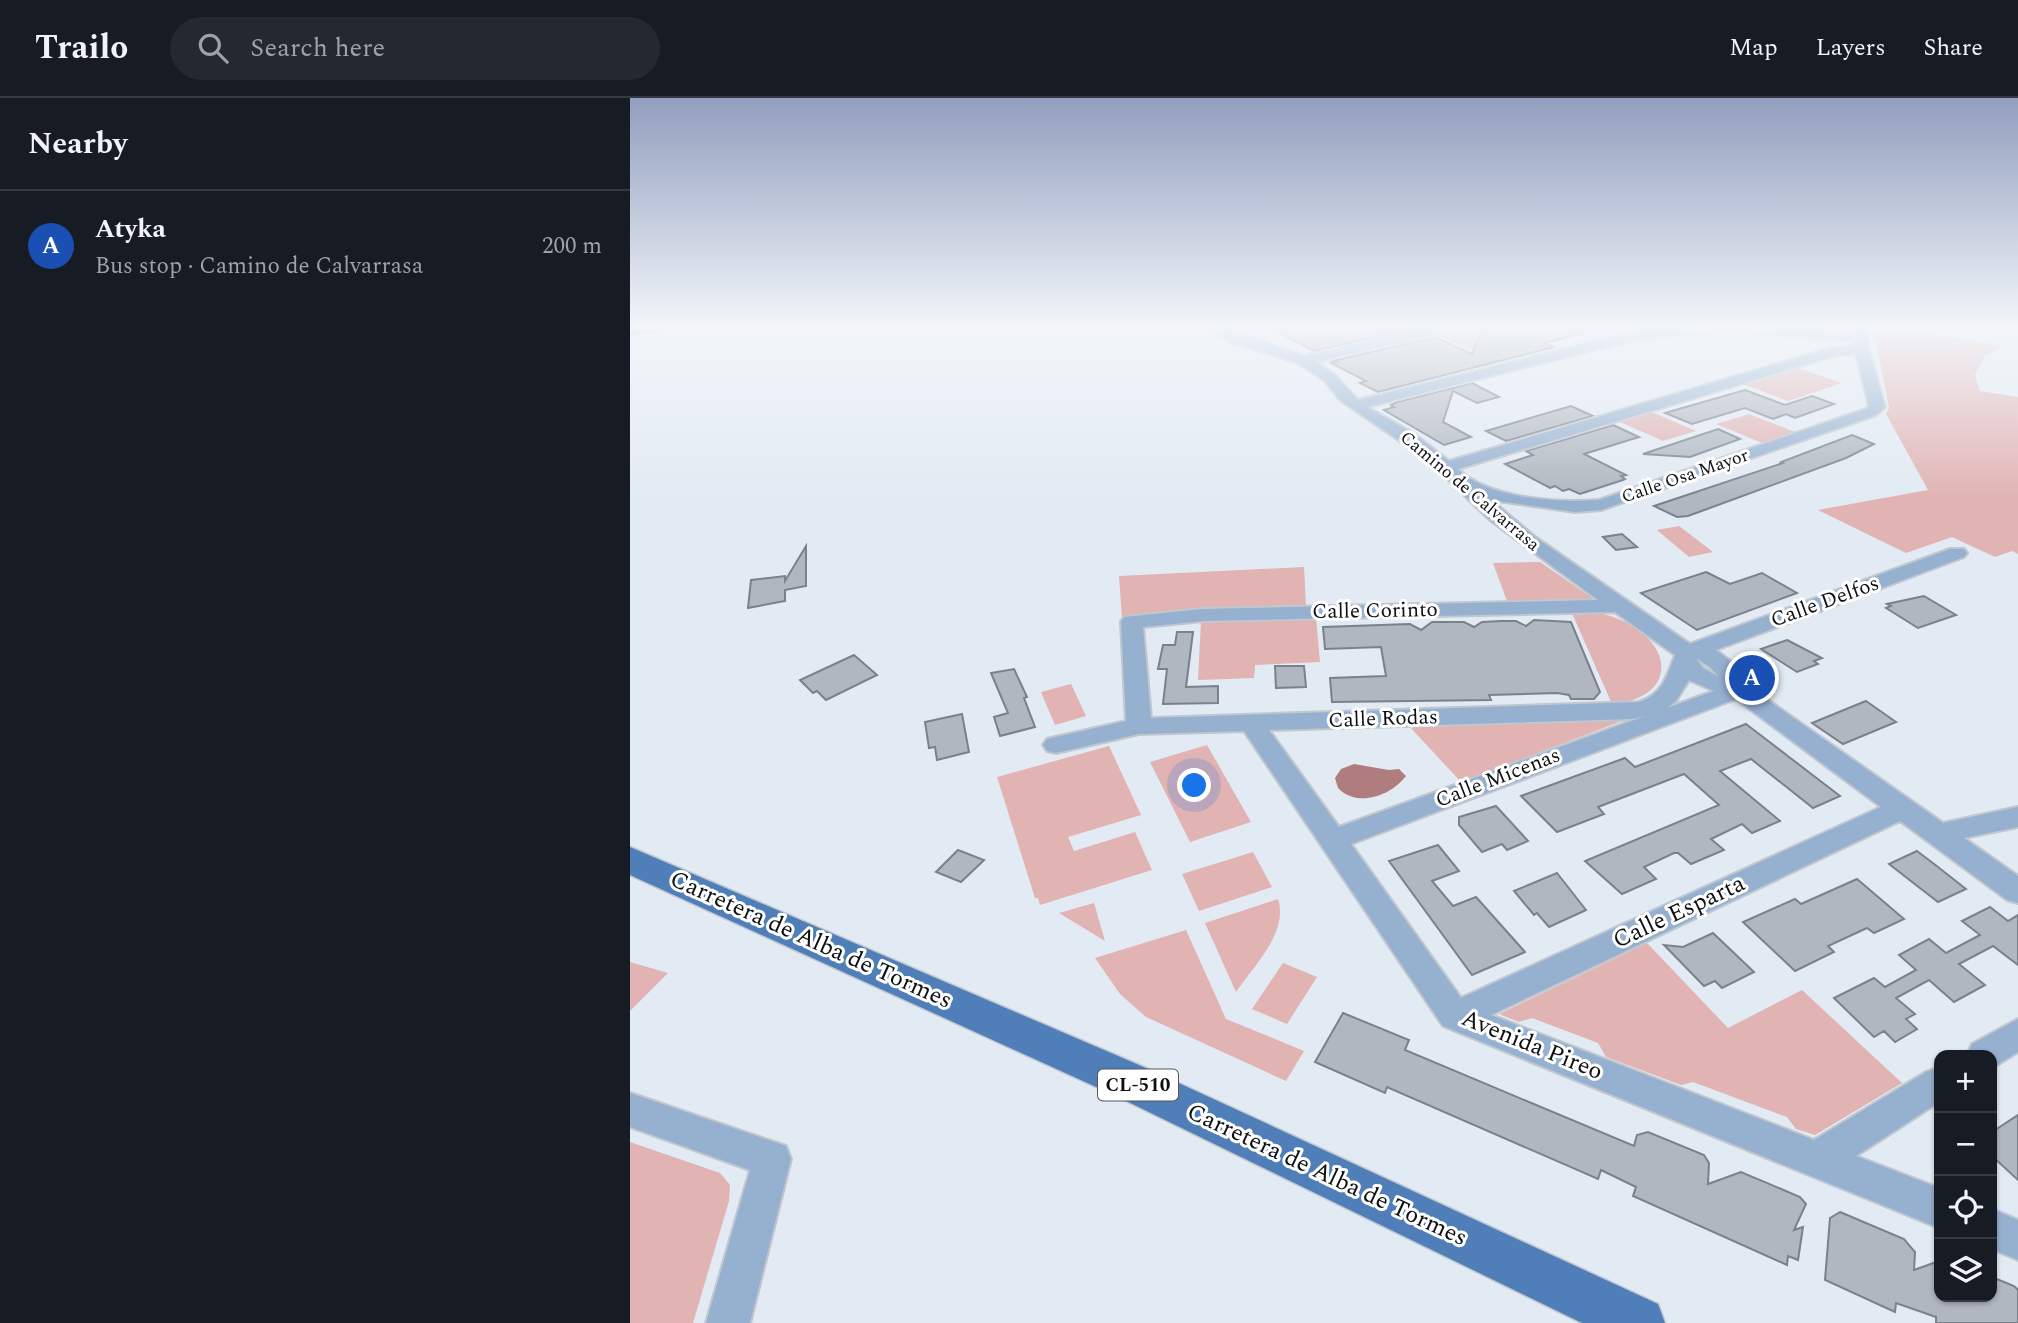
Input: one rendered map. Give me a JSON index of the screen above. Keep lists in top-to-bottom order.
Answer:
{
  "streets": {
    "main road": ["Carretera de Alba de Tormes", "CL-510"],
    "street": [
      "Calle Osa Mayor",
      "Camino de Calvarrasa",
      "Calle Delfos",
      "Calle Corinto",
      "Calle Rodas",
      "Calle Micenas",
      "Calle Esparta",
      "Avenida Pireo"
    ]
  },
  "crossings": [
    ["Calle Osa Mayor", "Camino de Calvarrasa"],
    ["Camino de Calvarrasa", "Calle Delfos"],
    ["Camino de Calvarrasa", "Calle Corinto"],
    ["Camino de Calvarrasa", "Calle Micenas"],
    ["Calle Corinto", "Calle Rodas"],
    ["Calle Rodas", "Calle Micenas"],
    ["Calle Rodas", "Avenida Pireo"],
    ["Calle Micenas", "Avenida Pireo"],
    ["Calle Esparta", "Avenida Pireo"]
  ],
  "page": {
    "header": "Trailo",
    "search": "Search here",
    "nav": ["Map", "Layers", "Share"],
    "heading": "Nearby",
    "list": [
      {
        "mark": "A",
        "name": "Atyka",
        "note": "Bus stop · Camino de Calvarrasa",
        "value": "200 m"
      }
    ],
    "pins": "A",
    "map_buttons": ["+", "−"]
  }
}
